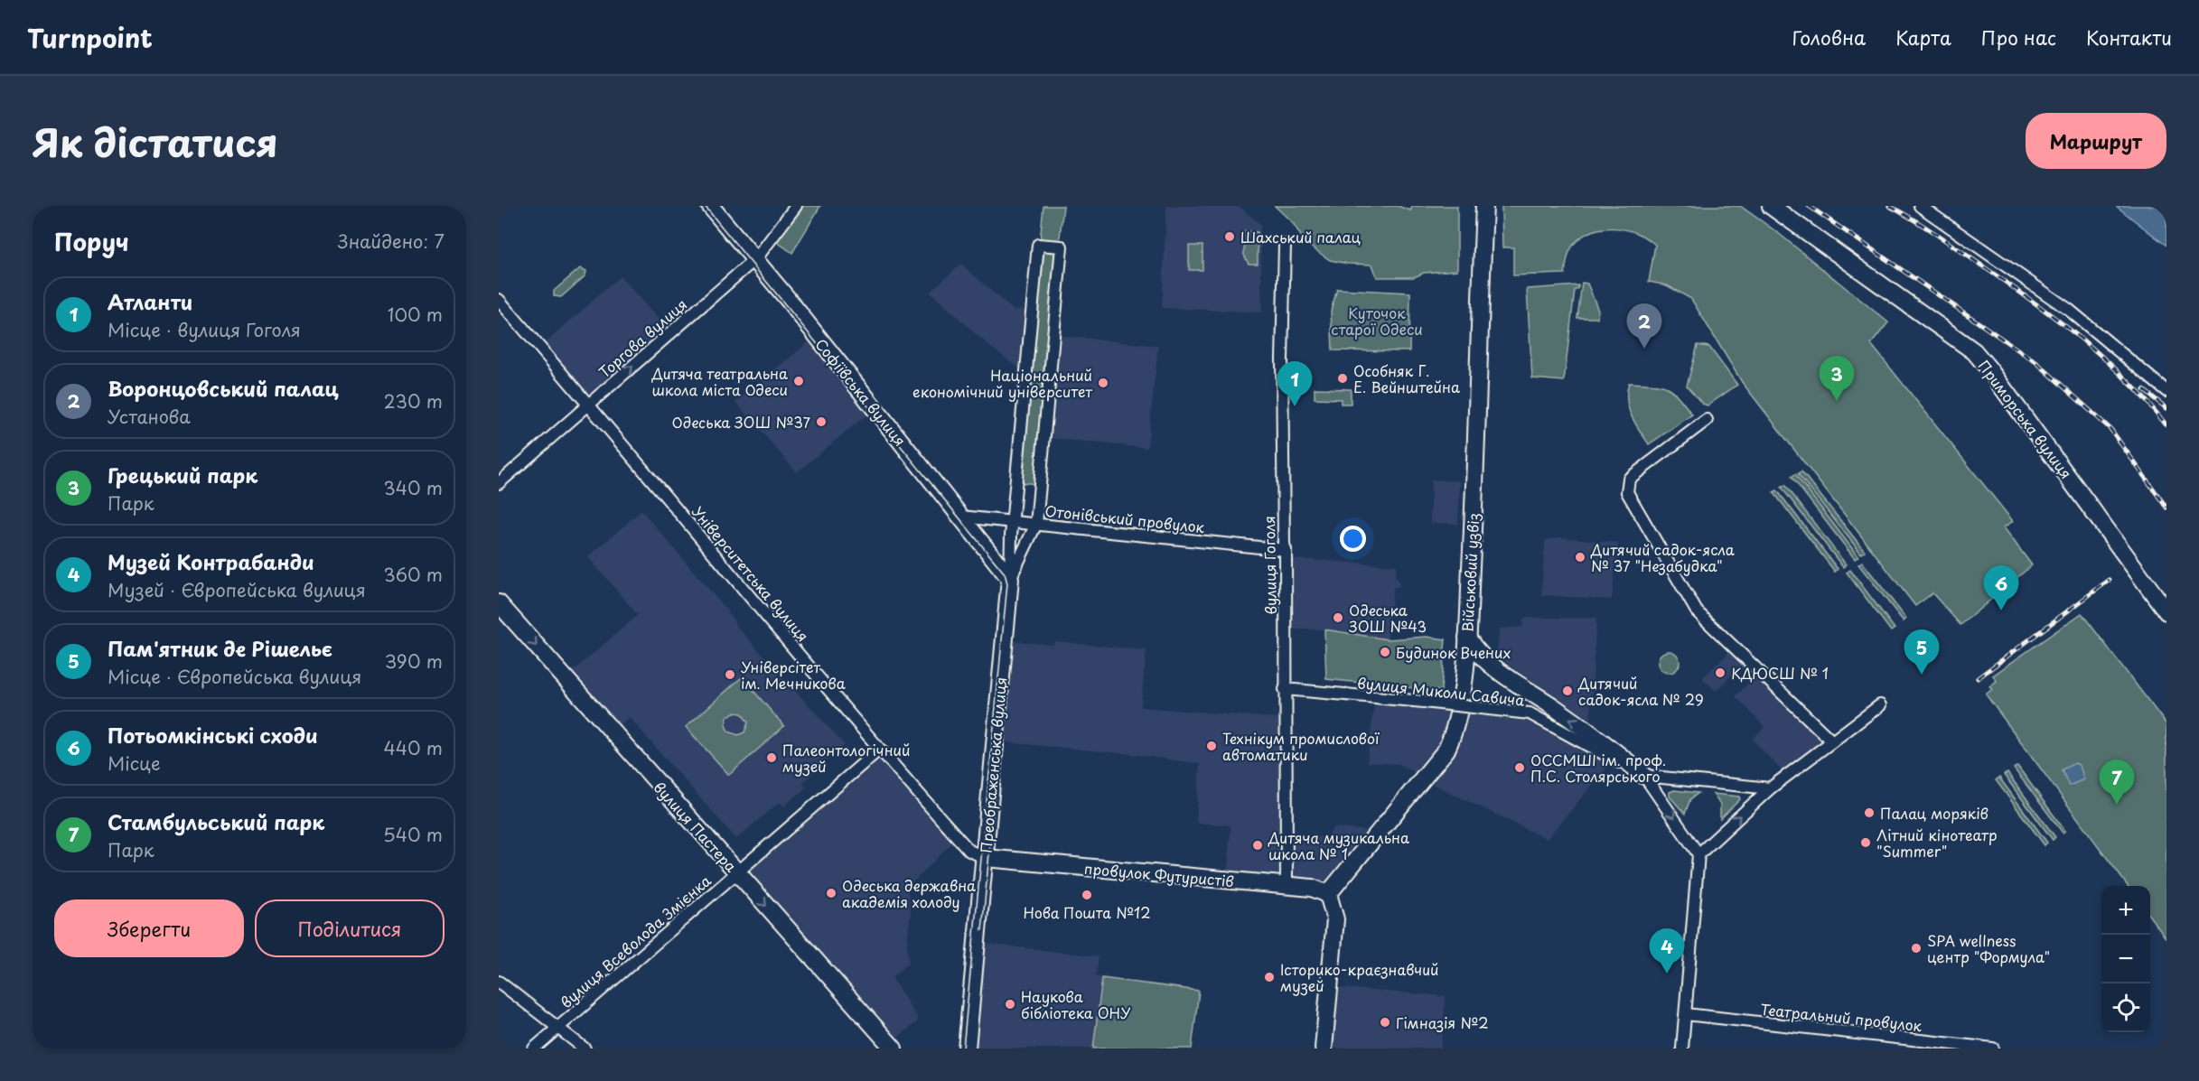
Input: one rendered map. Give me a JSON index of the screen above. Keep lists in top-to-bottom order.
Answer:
{
  "streets": {
    "street": [
      "Торгова вулиця",
      "Софіївська вулиця",
      "Приморська вулиця",
      "Отонівський провулок",
      "вулиця Гоголя",
      "Військовий узвіз",
      "Університетська вулиця",
      "вулиця Миколи Савича",
      "Преображенська вулиця",
      "вулиця Пастера",
      "провулок Футуристів",
      "вулиця Всеволода Змієнка",
      "Театральний провулок"
    ]
  },
  "crossings": [
    ["Торгова вулиця", "Софіївська вулиця"],
    ["Торгова вулиця", "Університетська вулиця"],
    ["Софіївська вулиця", "Отонівський провулок"],
    ["Софіївська вулиця", "Преображенська вулиця"],
    ["Отонівський провулок", "вулиця Гоголя"],
    ["Отонівський провулок", "Преображенська вулиця"],
    ["вулиця Гоголя", "вулиця Миколи Савича"],
    ["вулиця Гоголя", "провулок Футуристів"],
    ["Військовий узвіз", "провулок Футуристів"],
    ["Університетська вулиця", "Преображенська вулиця"],
    ["Університетська вулиця", "провулок Футуристів"],
    ["Університетська вулиця", "вулиця Всеволода Змієнка"],
    ["Преображенська вулиця", "провулок Футуристів"],
    ["вулиця Пастера", "вулиця Всеволода Змієнка"]
  ],
  "one_way": ["Торгова вулиця", "вулиця Пастера"],
  "parks": ["Куточок старої Одеси"],
  "places": [
    "Шахський палац",
    "Особняк Г. Е. Вейнштейна",
    "Дитяча театральна школа міста Одеси",
    "Національний економічний університет",
    "Одеська ЗОШ №37",
    "Дитячий садок-ясла № 37 \"Незабудка\"",
    "Одеська ЗОШ №43",
    "Будинок Вчених",
    "КДЮСШ № 1",
    "Універсітет ім. Мечникова",
    "Дитячий садок-ясла № 29",
    "Технікум промислової автоматики",
    "Палеонтологічний музей",
    "ОССМШІ ім. проф. П.С. Столярського",
    "Палац моряків",
    "Літний кінотеатр \"Summer\"",
    "Дитяча музикальна школа № 1",
    "Одеська державна академія холоду",
    "Нова Пошта №12",
    "SPA wellness центр \"Формула\"",
    "Історико-краєзнавчий музей",
    "Наукова бібліотека ОНУ",
    "Гімназія №2"
  ],
  "page": {
    "header": "Turnpoint",
    "nav": [
      "Головна",
      "Карта",
      "Про нас",
      "Контакти"
    ],
    "title": "Як дістатися",
    "buttons": [
      "Маршрут",
      ["Зберегти", "Поділитися"]
    ],
    "heading": ["Поруч", "Знайдено: 7"],
    "list": [
      {
        "mark": "1",
        "name": "Атланти",
        "note": "Місце · вулиця Гоголя",
        "value": "100 m"
      },
      {
        "mark": "2",
        "name": "Воронцовський палац",
        "note": "Установа",
        "value": "230 m"
      },
      {
        "mark": "3",
        "name": "Грецький парк",
        "note": "Парк",
        "value": "340 m"
      },
      {
        "mark": "4",
        "name": "Музей Контрабанди",
        "note": "Музей · Європейська вулиця",
        "value": "360 m"
      },
      {
        "mark": "5",
        "name": "Пам'ятник де Рішельє",
        "note": "Місце · Європейська вулиця",
        "value": "390 m"
      },
      {
        "mark": "6",
        "name": "Потьомкінські сходи",
        "note": "Місце",
        "value": "440 m"
      },
      {
        "mark": "7",
        "name": "Стамбульський парк",
        "note": "Парк",
        "value": "540 m"
      }
    ],
    "pins": [
      "2",
      "3",
      "1",
      "6",
      "5",
      "7",
      "4"
    ],
    "map_buttons": ["+", "−"]
  }
}
